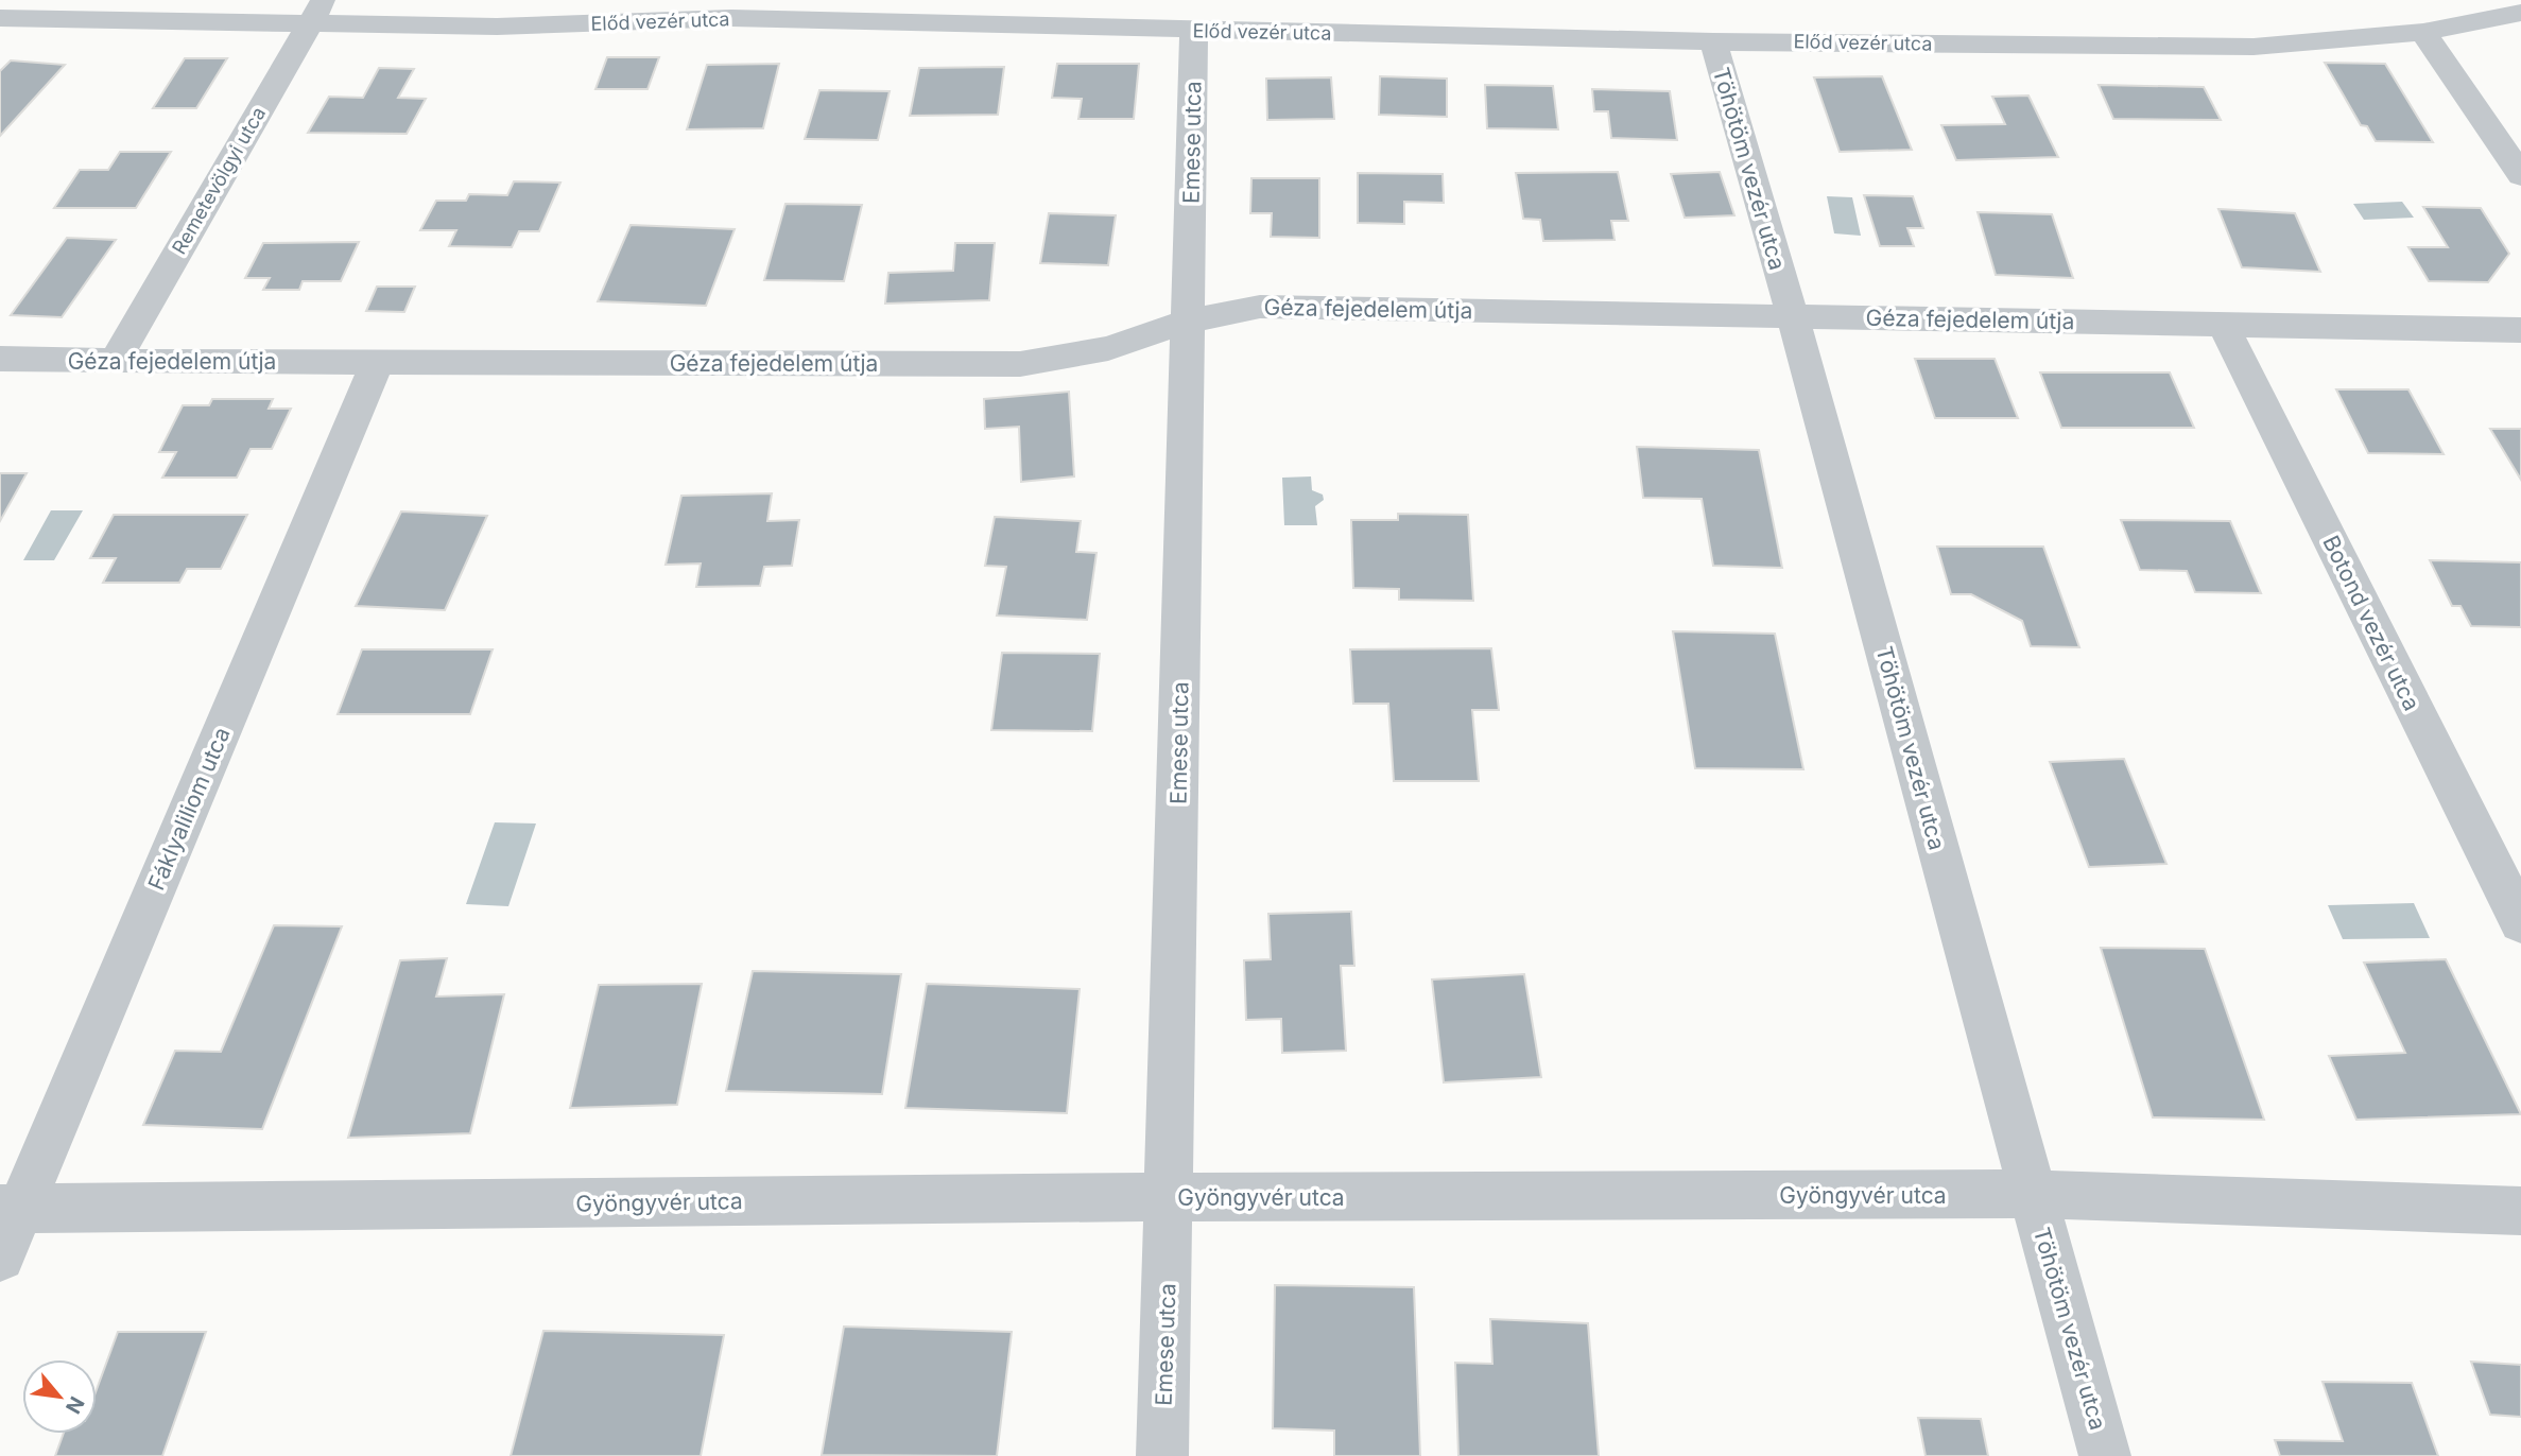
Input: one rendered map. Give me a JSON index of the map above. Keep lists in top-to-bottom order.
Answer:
{
  "streets": {
    "street": [
      "Előd vezér utca",
      "Emese utca",
      "Töhötöm vezér utca",
      "Remetevölgyi utca",
      "Géza fejedelem útja",
      "Botond vezér utca",
      "Fáklyaliliom utca",
      "Gyöngyvér utca"
    ]
  },
  "crossings": [
    ["Előd vezér utca", "Emese utca"],
    ["Előd vezér utca", "Töhötöm vezér utca"],
    ["Előd vezér utca", "Remetevölgyi utca"],
    ["Emese utca", "Géza fejedelem útja"],
    ["Emese utca", "Gyöngyvér utca"],
    ["Töhötöm vezér utca", "Géza fejedelem útja"],
    ["Töhötöm vezér utca", "Gyöngyvér utca"],
    ["Remetevölgyi utca", "Géza fejedelem útja"],
    ["Géza fejedelem útja", "Botond vezér utca"],
    ["Géza fejedelem útja", "Fáklyaliliom utca"],
    ["Fáklyaliliom utca", "Gyöngyvér utca"]
  ],
  "north": "bottom right"
}
